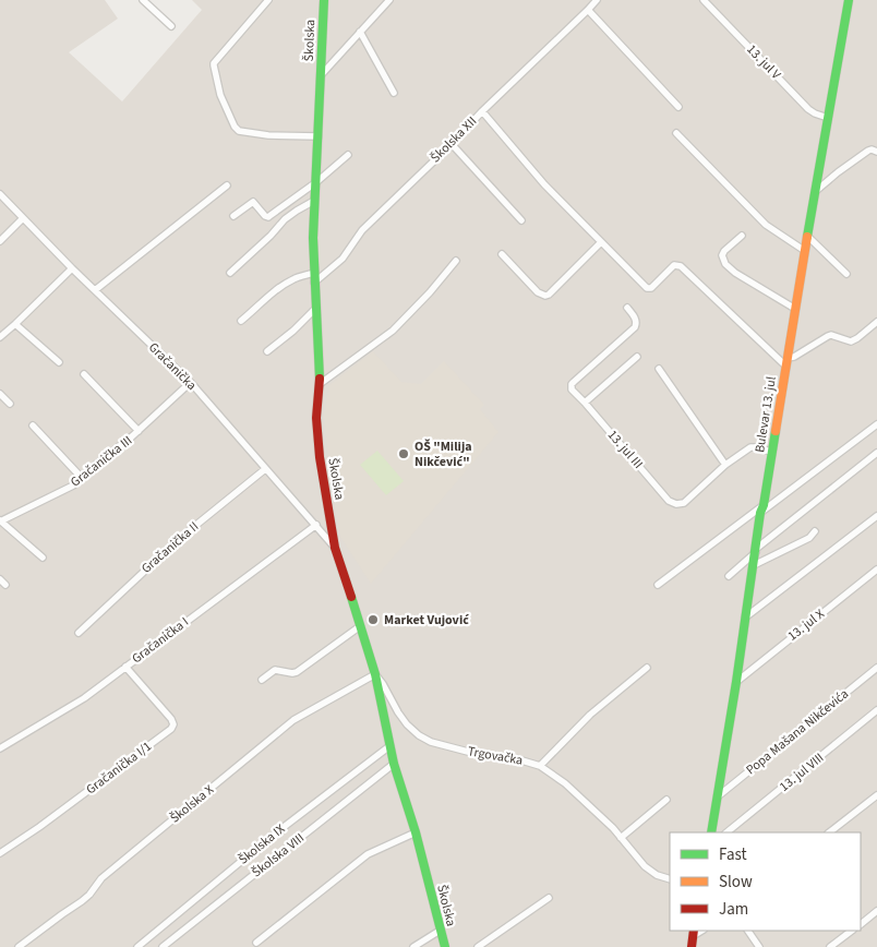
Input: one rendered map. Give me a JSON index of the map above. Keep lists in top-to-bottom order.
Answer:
{
  "streets": {
    "street": [
      "Školska",
      "13. jul V",
      "Školska XII",
      "Gračanička",
      "Bulevar 13. jul",
      "13. jul III",
      "Gračanička III",
      "Gračanička II",
      "13. jul X",
      "Gračanička I",
      "Popa Mašana Nikčevića",
      "Trgovačka",
      "Gračanička I/1",
      "13. jul VIII",
      "Školska X",
      "Školska IX",
      "Školska VIII"
    ]
  },
  "crossings": [
    ["Školska", "Školska XII"],
    ["Školska", "Gračanička"],
    ["Školska", "Trgovačka"],
    ["Školska", "Školska X"],
    ["Školska", "Školska IX"],
    ["Školska", "Školska VIII"],
    ["13. jul V", "Bulevar 13. jul"],
    ["Gračanička", "Gračanička III"],
    ["Gračanička", "Gračanička II"],
    ["Gračanička", "Gračanička I"],
    ["Bulevar 13. jul", "13. jul III"],
    ["Bulevar 13. jul", "13. jul X"],
    ["Bulevar 13. jul", "Popa Mašana Nikčevića"],
    ["Gračanička I", "Gračanička I/1"],
    ["Trgovačka", "Školska X"]
  ],
  "places": ["OŠ \"Milija Nikčević\"", "Market Vujović"],
  "legend": ["Fast", "Slow", "Jam"]
}
